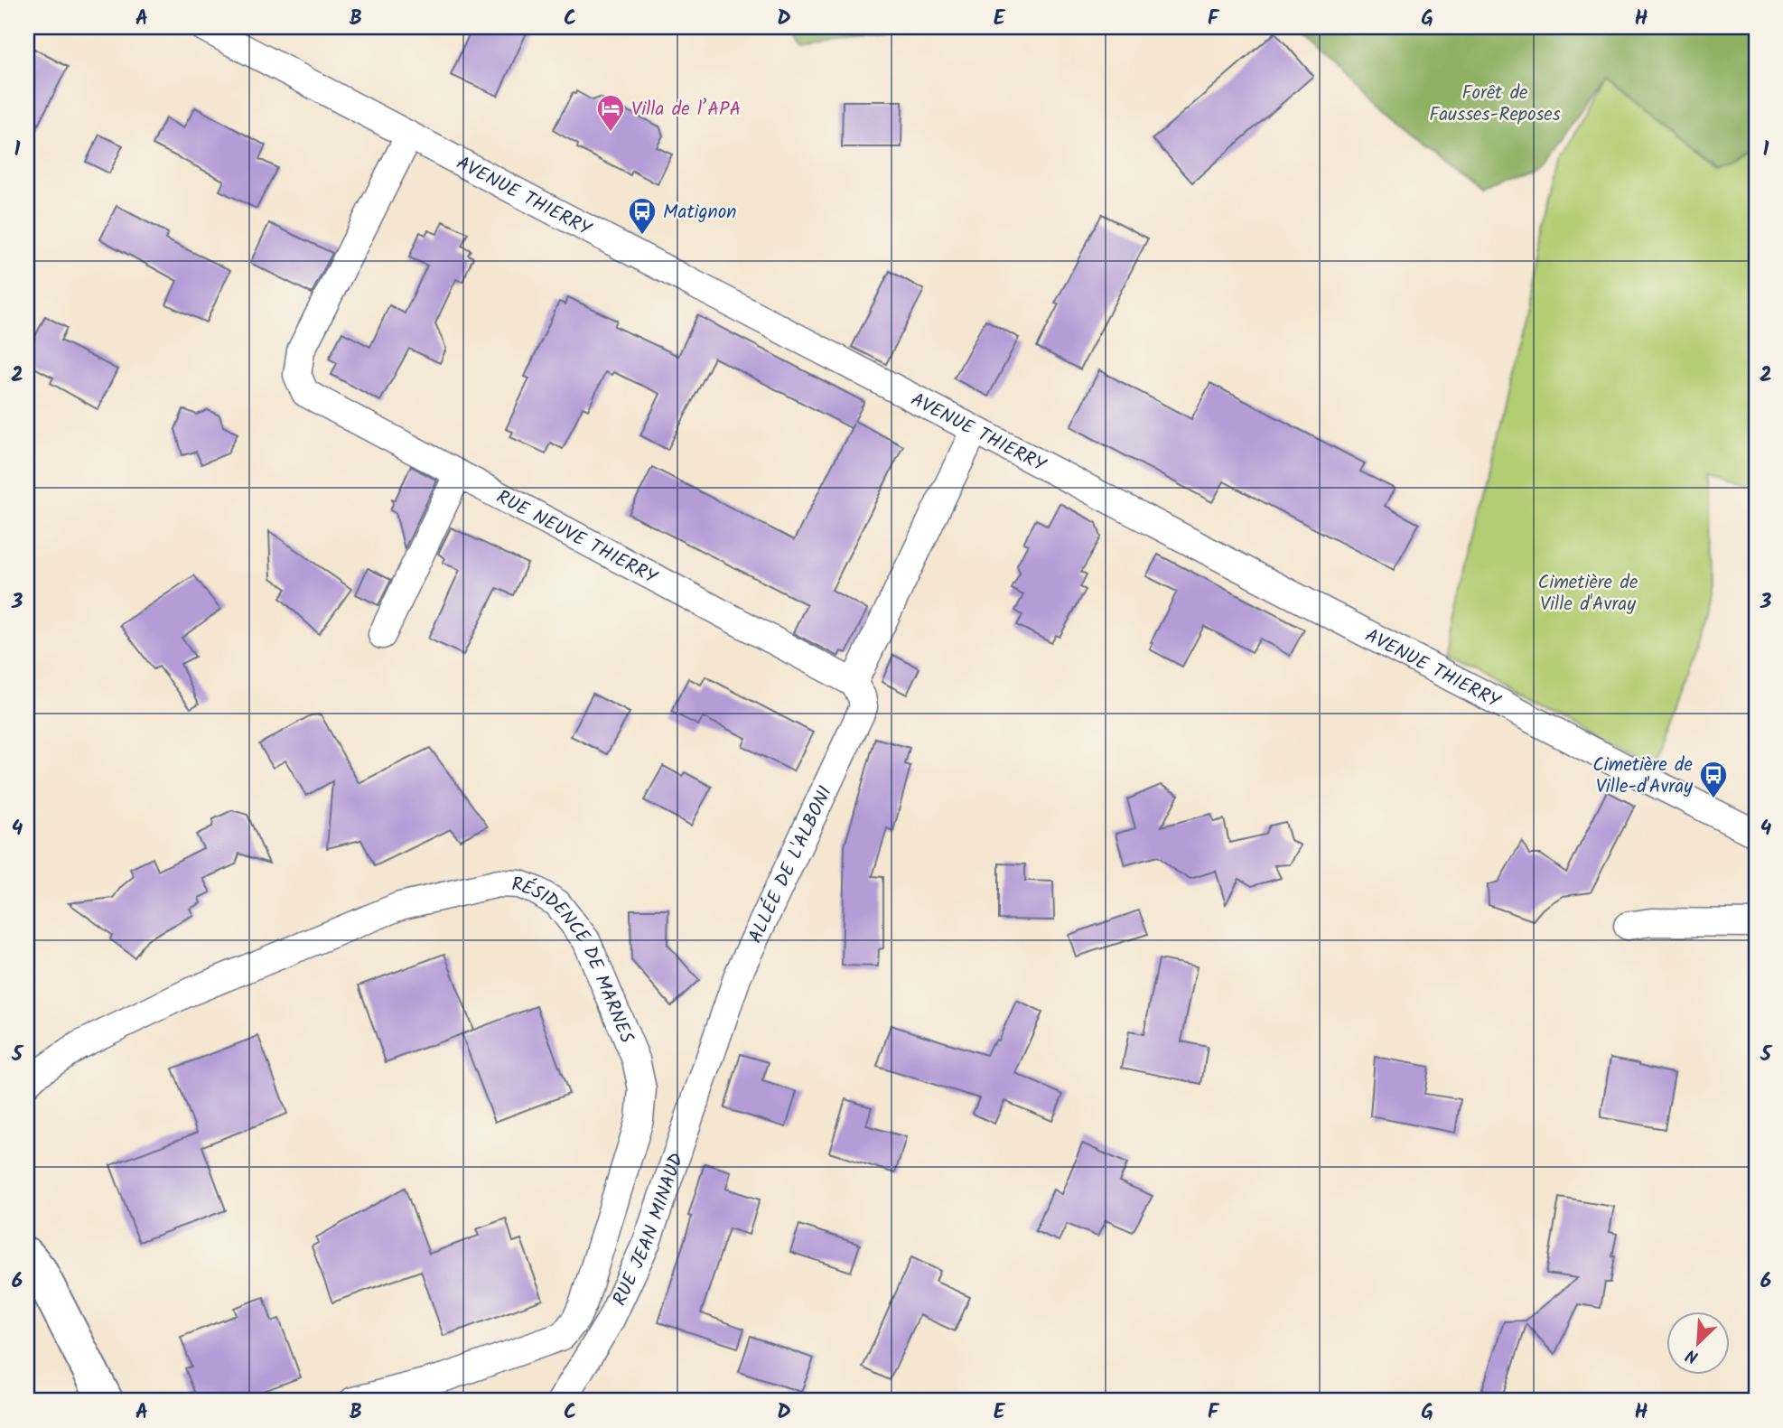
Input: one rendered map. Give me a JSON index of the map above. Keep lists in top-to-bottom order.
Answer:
{
  "streets": {
    "street": [
      "AVENUE THIERRY",
      "RUE NEUVE THIERRY",
      "ALLÉE DE L'ALBONI",
      "RÉSIDENCE DE MARNES",
      "RUE JEAN MINAUD"
    ]
  },
  "crossings": [
    ["AVENUE THIERRY", "RUE NEUVE THIERRY"],
    ["RUE NEUVE THIERRY", "ALLÉE DE L'ALBONI"],
    ["ALLÉE DE L'ALBONI", "RUE JEAN MINAUD"]
  ],
  "parks": ["Forêt de Fausses-Reposes", "Cimetière de Ville d'Avray"],
  "places": {
    "hotel": ["Villa de l’APA"],
    "bus stop": ["Matignon", "Cimetière de Ville-d'Avray"]
  },
  "north": "bottom left",
  "grid": {
    "columns": [
      "A",
      "B",
      "C",
      "D",
      "E",
      "F",
      "G",
      "H"
    ],
    "rows": [
      "1",
      "2",
      "3",
      "4",
      "5",
      "6"
    ]
  }
}
